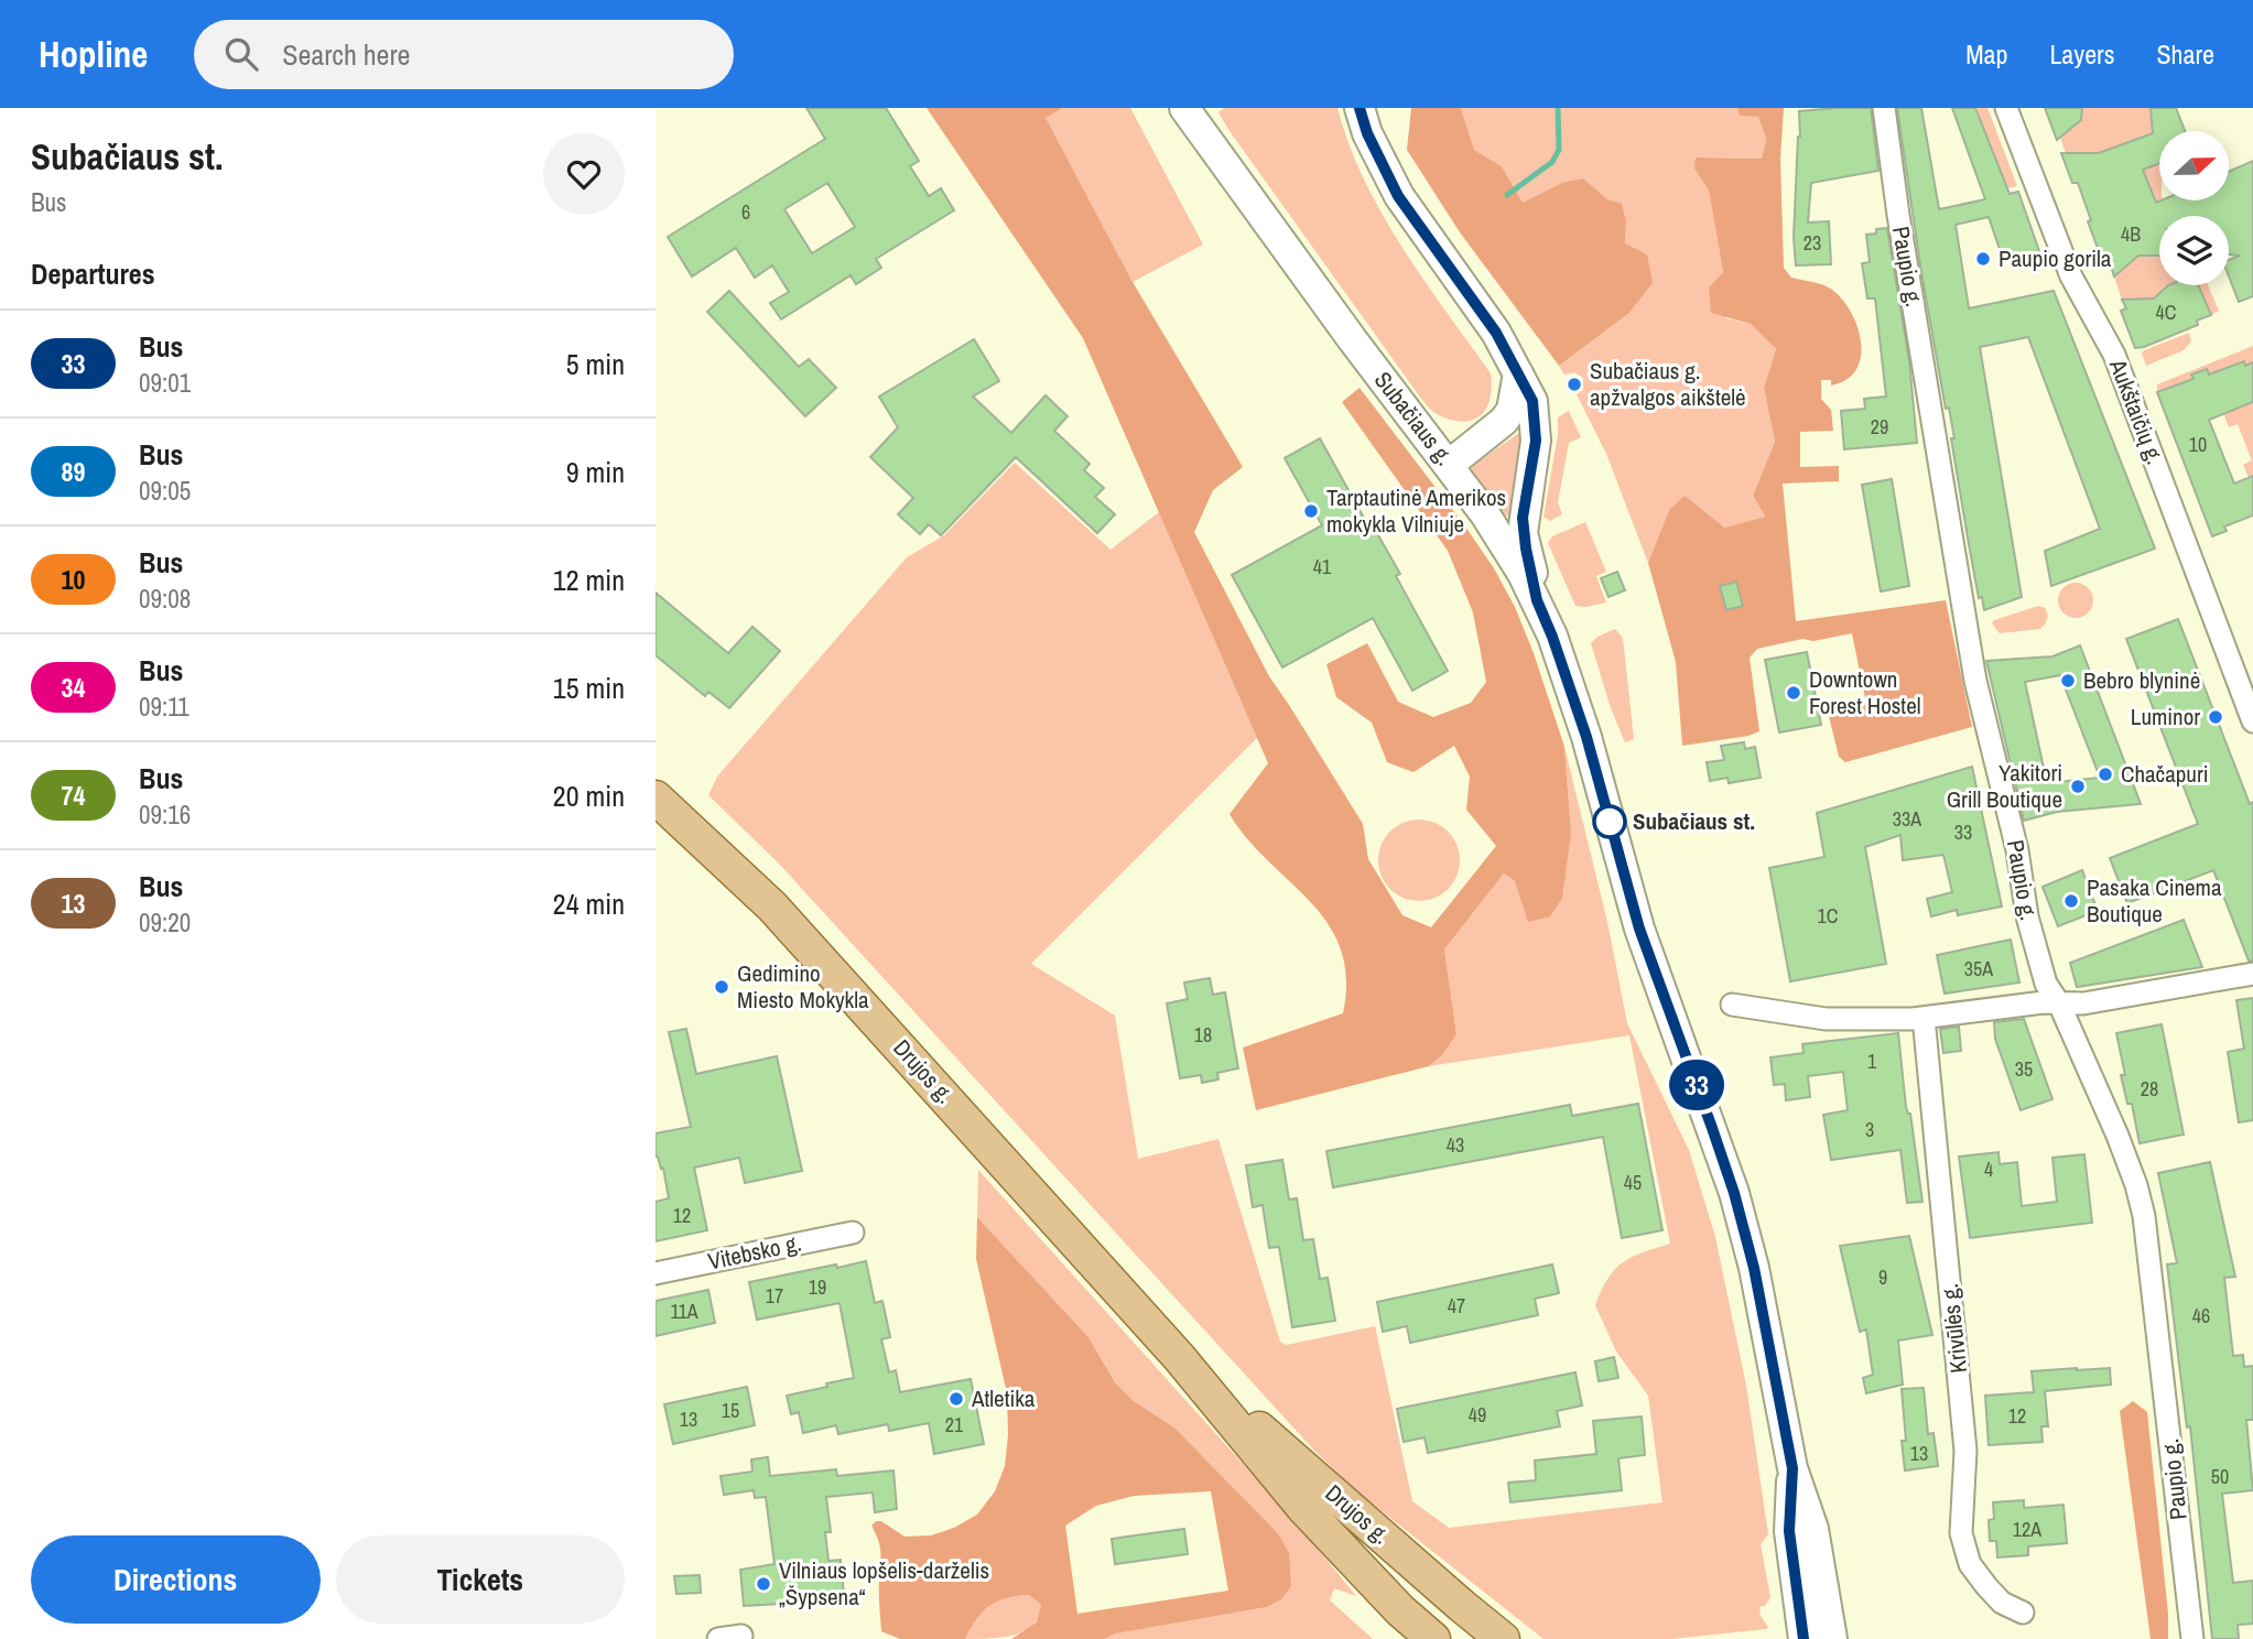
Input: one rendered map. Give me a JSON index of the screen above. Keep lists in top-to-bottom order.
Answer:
{
  "streets": {
    "main road": ["Subačiaus g.", "Drujos g."],
    "street": [
      "Paupio g.",
      "Aukštaičių g.",
      "Vitebsko g.",
      "Krivūlės g."
    ]
  },
  "places": [
    "Paupio gorila",
    "Subačiaus g. apžvalgos aikštelė",
    "Tarptautinė Amerikos mokykla Vilniuje",
    "Bebro blyninė",
    "Downtown Forest Hostel",
    "Luminor",
    "Chačapuri",
    "Yakitori Grill Boutique",
    "Subačiaus st.",
    "Pasaka Cinema Boutique",
    "Gedimino Miesto Mokykla",
    "Atletika",
    "Vilniaus lopšelis-darželis „Šypsena“"
  ],
  "lines": ["bus line 33"],
  "house_numbers": [
    "6",
    "4B",
    "23",
    "4C",
    "29",
    "10",
    "41",
    "33A",
    "33",
    "1C",
    "35A",
    "18",
    "1",
    "35",
    "28",
    "3",
    "43",
    "4",
    "45",
    "12",
    "9",
    "19",
    "17",
    "47",
    "11A",
    "46",
    "15",
    "49",
    "12",
    "13",
    "21",
    "13",
    "50",
    "12A"
  ],
  "north": "right",
  "page": {
    "header": "Hopline",
    "search": "Search here",
    "nav": ["Map", "Layers", "Share"],
    "heading": [
      ["Subačiaus st.", "Bus"],
      "Departures"
    ],
    "on_map": "33",
    "list": [
      {
        "mark": "33",
        "name": "Bus",
        "note": "09:01",
        "value": "5 min"
      },
      {
        "mark": "89",
        "name": "Bus",
        "note": "09:05",
        "value": "9 min"
      },
      {
        "mark": "10",
        "name": "Bus",
        "note": "09:08",
        "value": "12 min"
      },
      {
        "mark": "34",
        "name": "Bus",
        "note": "09:11",
        "value": "15 min"
      },
      {
        "mark": "74",
        "name": "Bus",
        "note": "09:16",
        "value": "20 min"
      },
      {
        "mark": "13",
        "name": "Bus",
        "note": "09:20",
        "value": "24 min"
      }
    ],
    "buttons": ["Directions", "Tickets"]
  }
}
